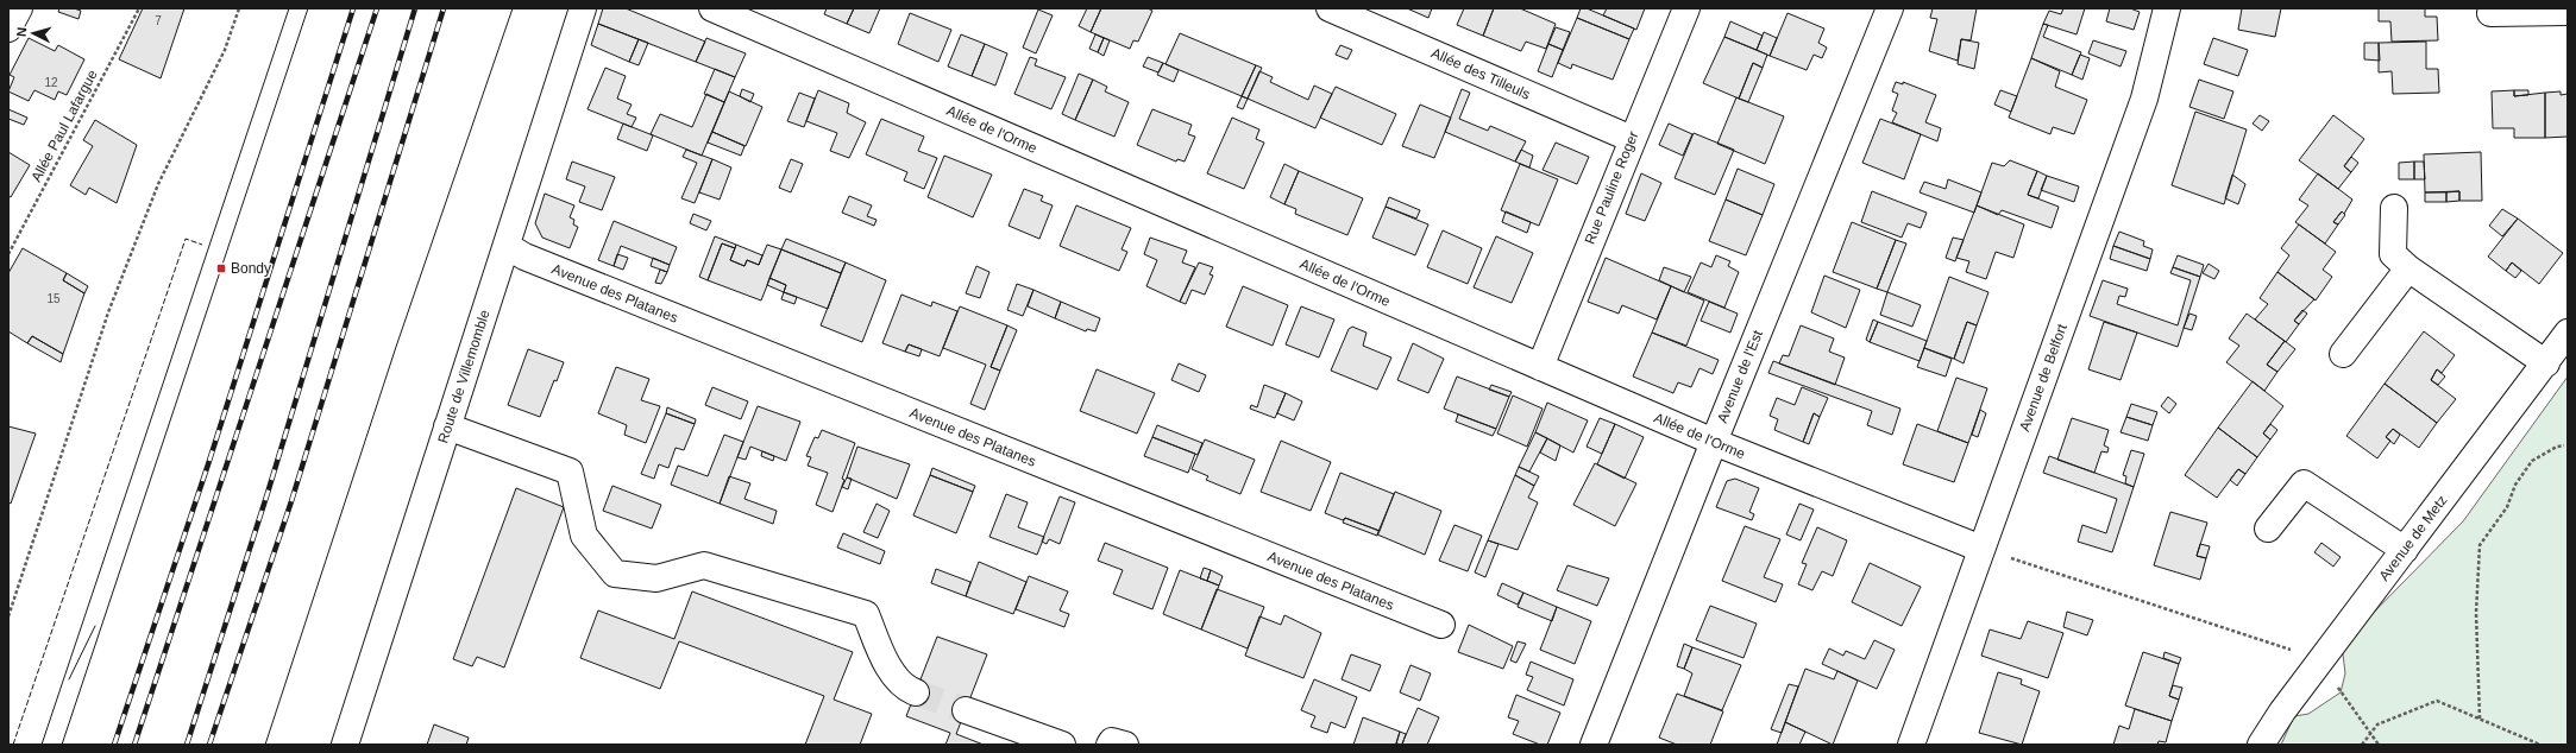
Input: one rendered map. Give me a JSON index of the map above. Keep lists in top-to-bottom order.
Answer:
{
  "streets": {
    "street": [
      "Allée des Tilleuls",
      "Allée de l'Orme",
      "Rue Pauline Roger",
      "Avenue des Platanes",
      "Route de Villemomble",
      "Avenue de l'Est",
      "Avenue de Belfort",
      "Avenue de Metz"
    ],
    "path": ["Allée Paul Lafargue"]
  },
  "crossings": [
    ["Allée des Tilleuls", "Rue Pauline Roger"],
    ["Allée de l'Orme", "Rue Pauline Roger"],
    ["Allée de l'Orme", "Avenue de l'Est"],
    ["Allée de l'Orme", "Avenue de Belfort"],
    ["Avenue des Platanes", "Route de Villemomble"]
  ],
  "places": {
    "transit": ["Bondy"]
  },
  "house_numbers": ["7", "12", "15"],
  "north": "left"
}
